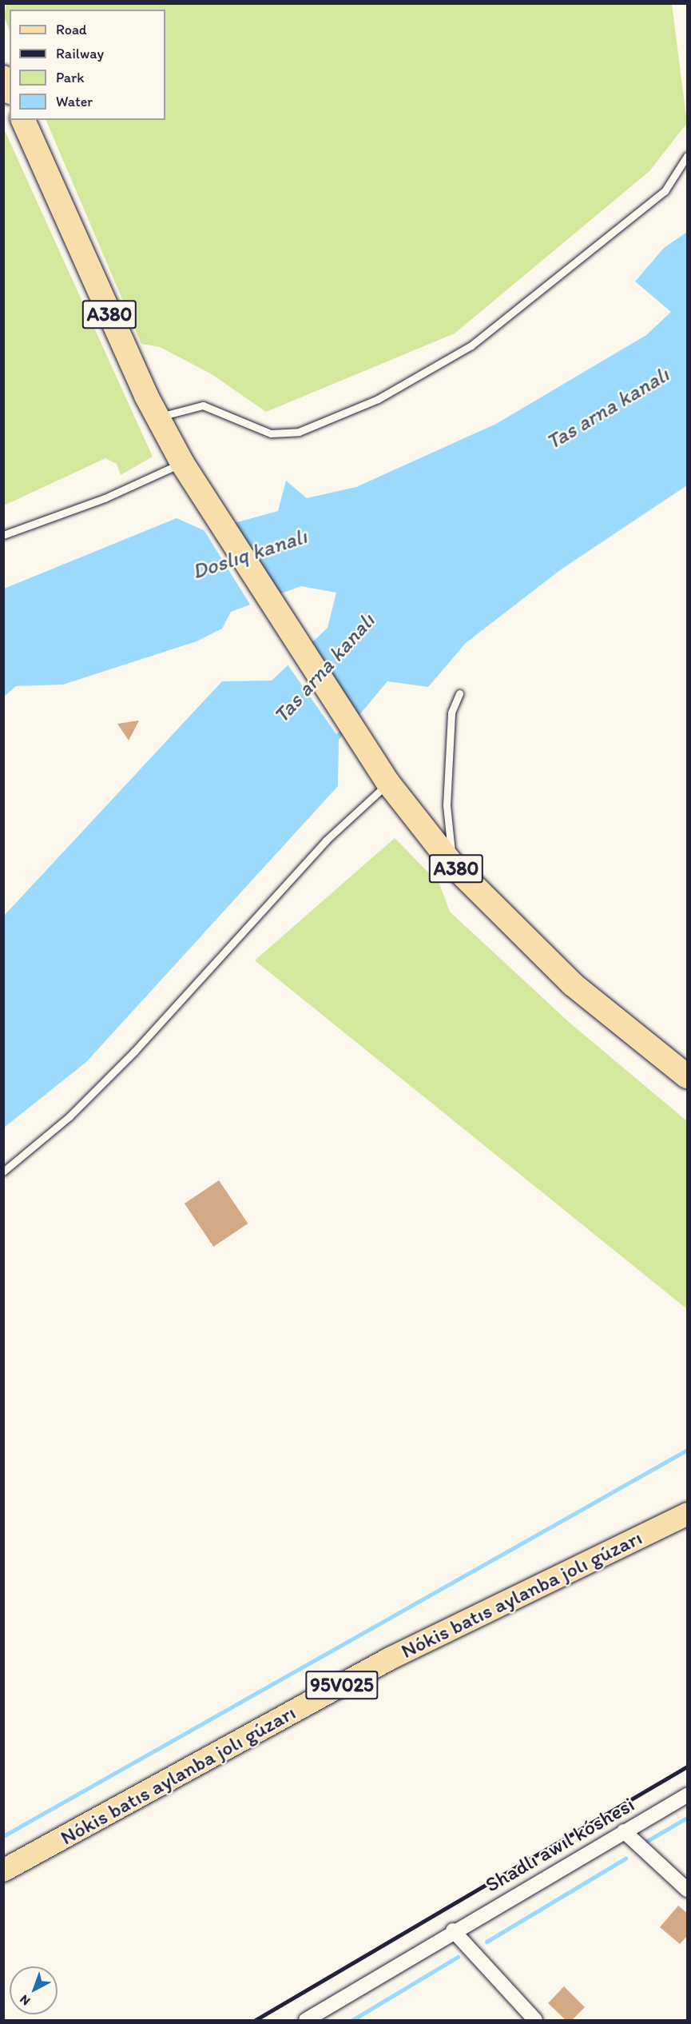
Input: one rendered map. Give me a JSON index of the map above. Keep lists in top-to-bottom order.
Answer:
{
  "streets": {
    "highway": ["A380"],
    "main road": ["Nókis batıs aylanba jolı gúzarı", "95V025"],
    "street": ["Shadlı awıl kóshesi"]
  },
  "water": ["Tas arna kanalı", "Doslıq kanalı"],
  "legend": [
    "Road",
    "Railway",
    "Park",
    "Water"
  ],
  "north": "bottom left"
}
